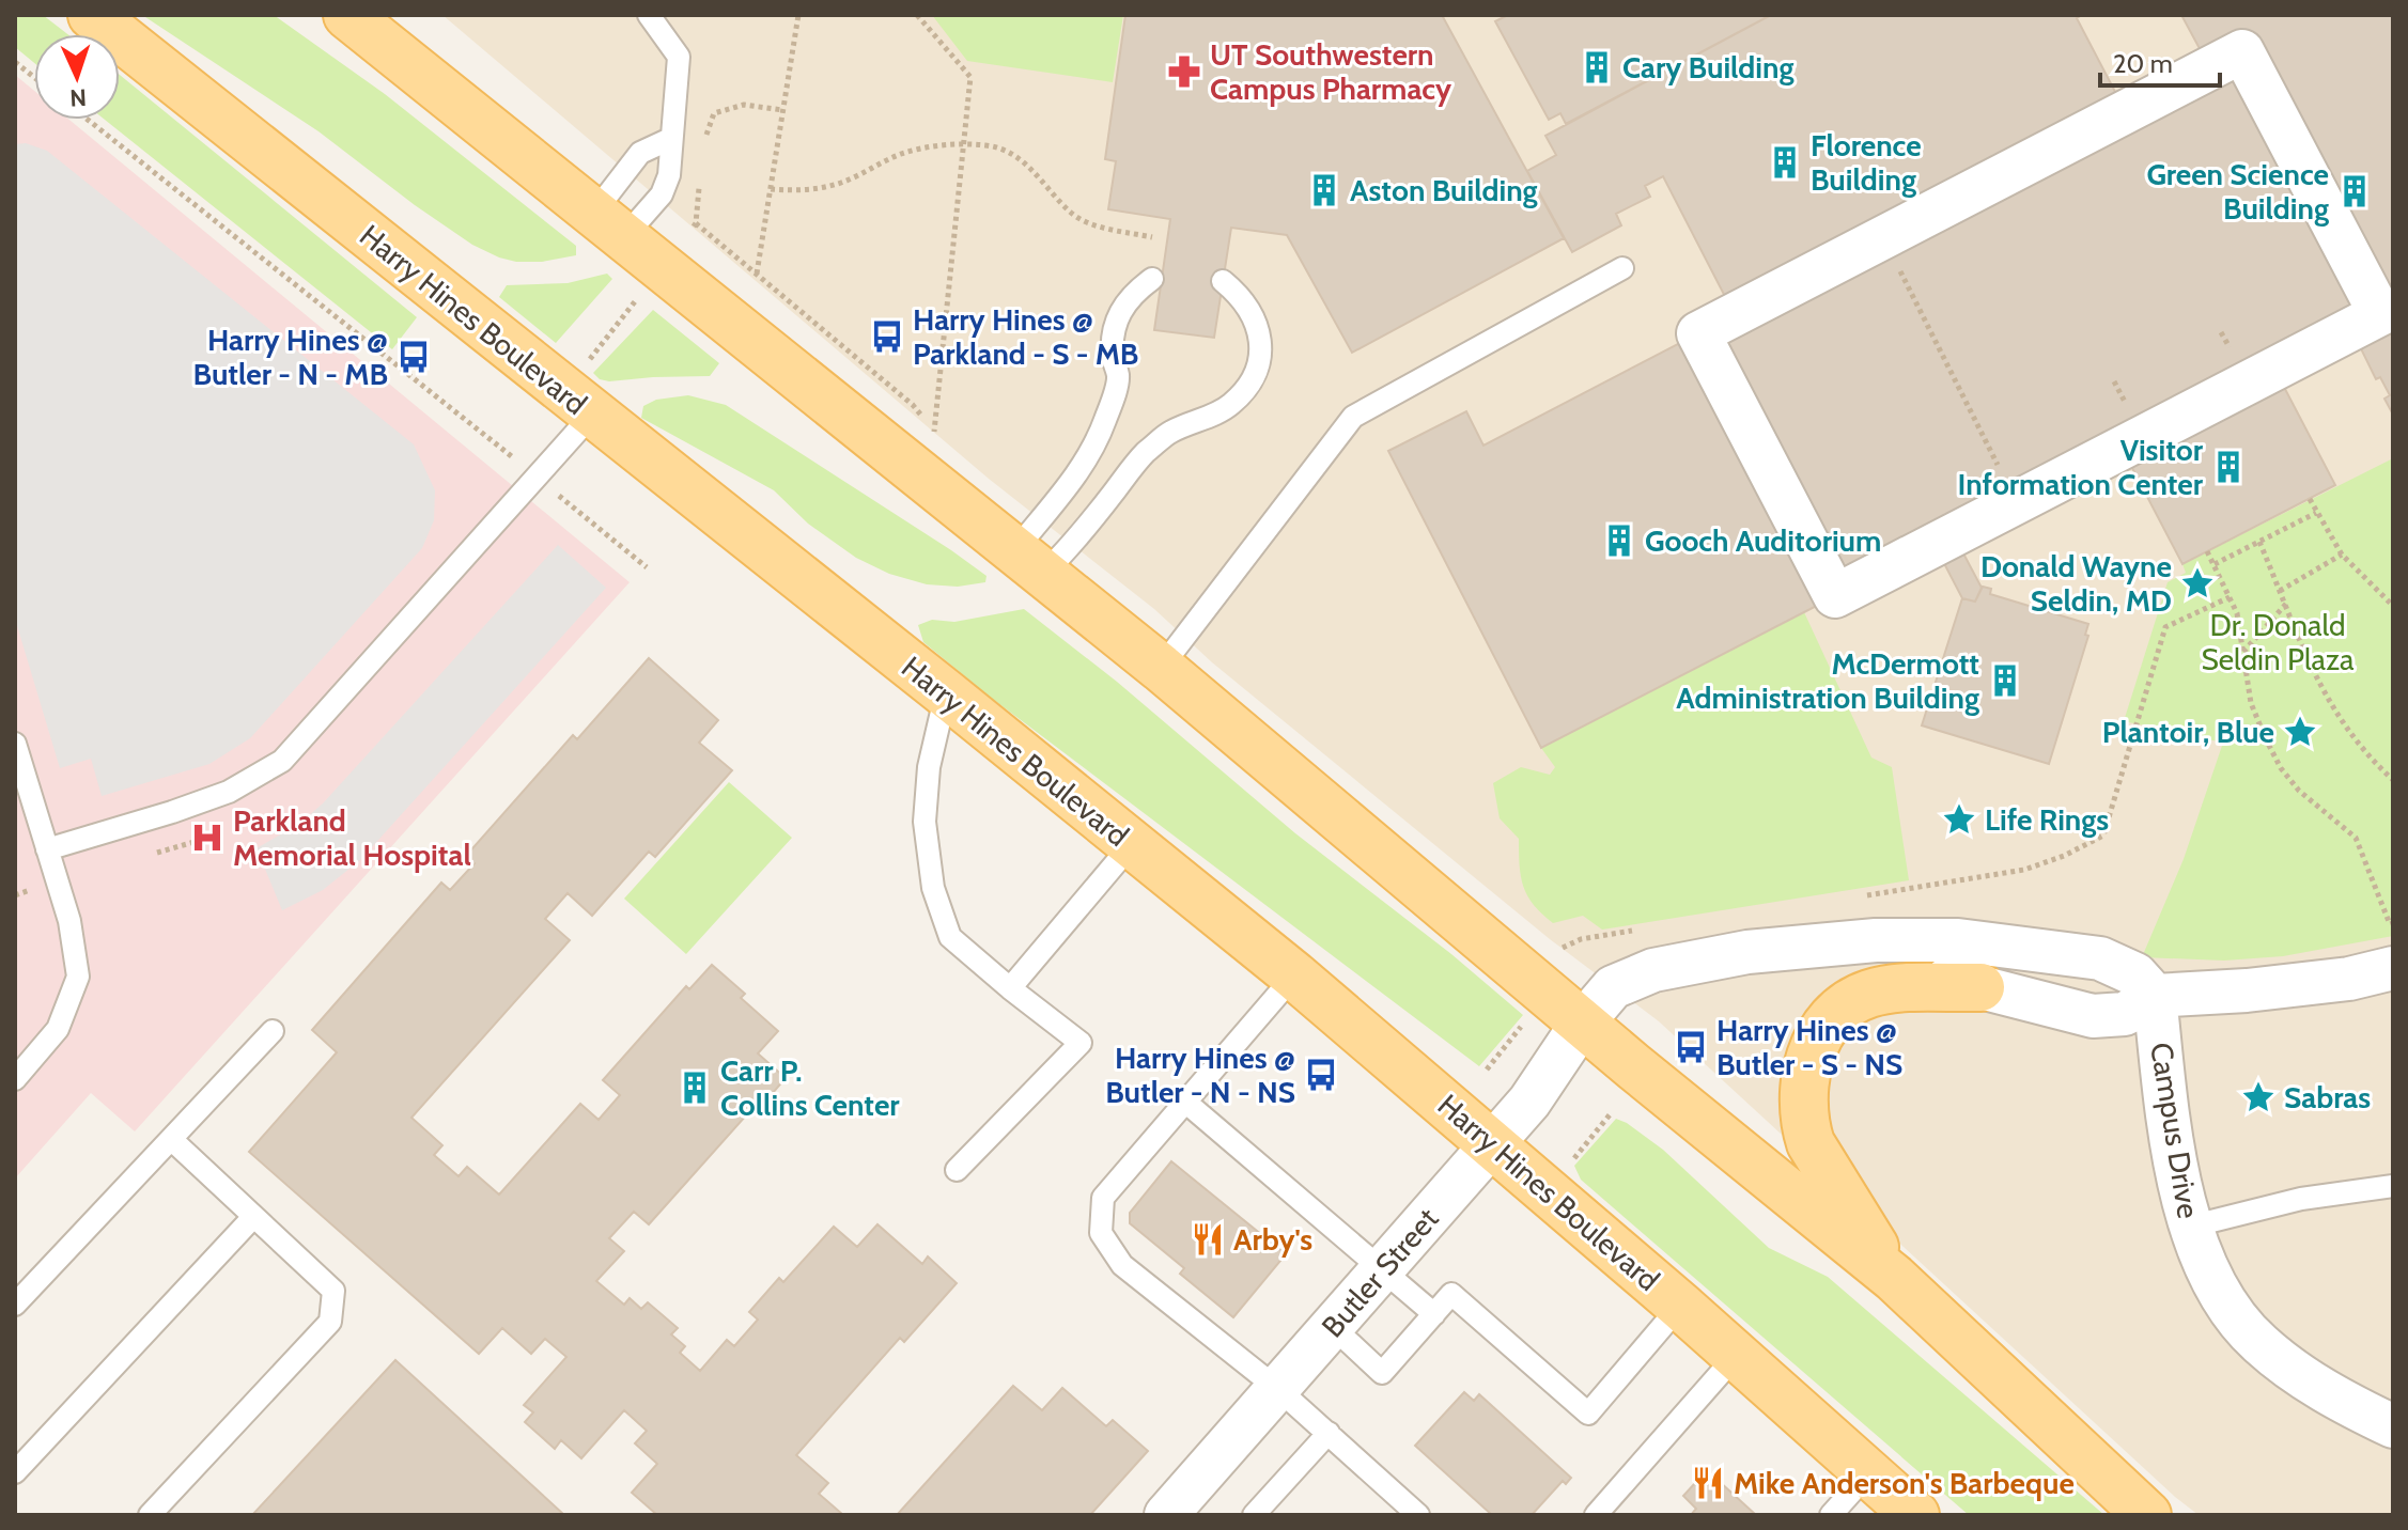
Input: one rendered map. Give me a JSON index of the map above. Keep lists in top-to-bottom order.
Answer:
{
  "streets": {
    "main road": ["Harry Hines Boulevard"],
    "street": ["Campus Drive", "Butler Street"]
  },
  "crossings": [
    ["Harry Hines Boulevard", "Butler Street"],
    ["Campus Drive", "Butler Street"]
  ],
  "parks": ["Dr. Donald Seldin Plaza"],
  "places": {
    "building": [
      "Cary Building",
      "Florence Building",
      "Aston Building",
      "Green Science Building",
      "Visitor Information Center",
      "Gooch Auditorium",
      "McDermott Administration Building",
      "Carr P. Collins Center"
    ],
    "pharmacy": ["UT Southwestern Campus Pharmacy"],
    "bus stop": [
      "Harry Hines @ Parkland - S - MB",
      "Harry Hines @ Butler - N - MB",
      "Harry Hines @ Butler - S - NS",
      "Harry Hines @ Butler - N - NS"
    ],
    "place": [
      "Donald Wayne Seldin, MD",
      "Plantoir, Blue",
      "Life Rings",
      "Sabras"
    ],
    "hospital": ["Parkland Memorial Hospital"],
    "restaurant": ["Arby's", "Mike Anderson's Barbeque"]
  },
  "scale_bar": "20 m",
  "north": "bottom"
}
